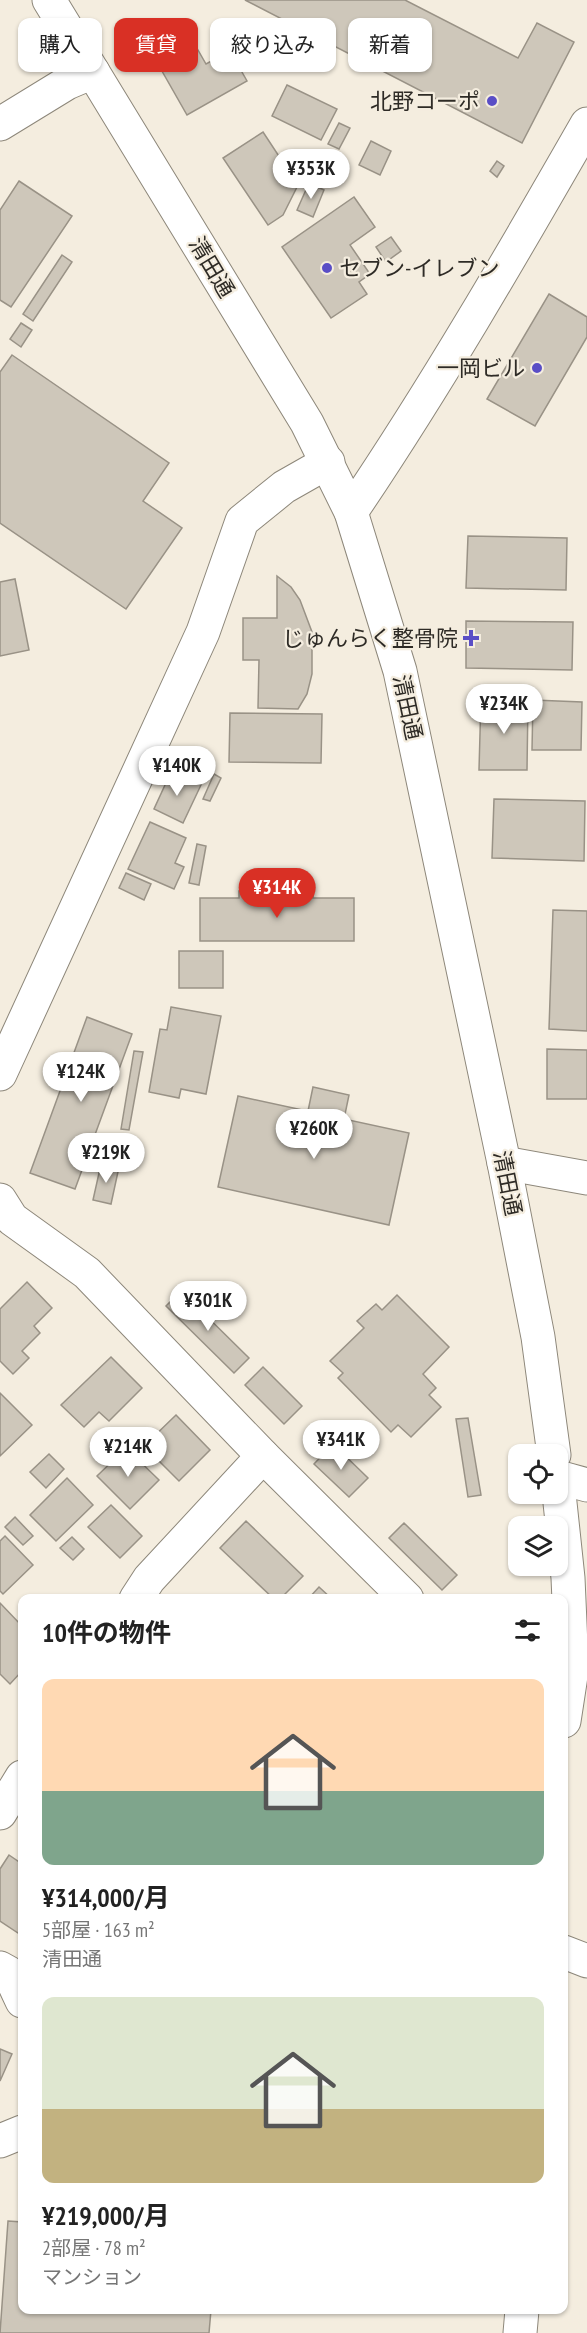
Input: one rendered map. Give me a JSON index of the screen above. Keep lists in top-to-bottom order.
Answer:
{
  "streets": {
    "street": ["清田通"]
  },
  "places": {
    "other": ["北野コーポ", "セブン-イレブン", "一岡ビル"],
    "health": ["じゅんらく整骨院"]
  },
  "page": {
    "chip": [
      "購入",
      "賃貸",
      "絞り込み",
      "新着"
    ],
    "price": [
      "¥353K",
      "¥234K",
      "¥140K",
      "¥314K",
      "¥124K",
      "¥260K",
      "¥219K",
      "¥301K",
      "¥341K",
      "¥214K"
    ],
    "heading": "10件の物件",
    "list": [
      {
        "name": "¥314,000/月",
        "note": "5部屋 · 163 m² · 清田通"
      },
      {
        "name": "¥219,000/月",
        "note": "2部屋 · 78 m² · マンション"
      }
    ]
  }
}
